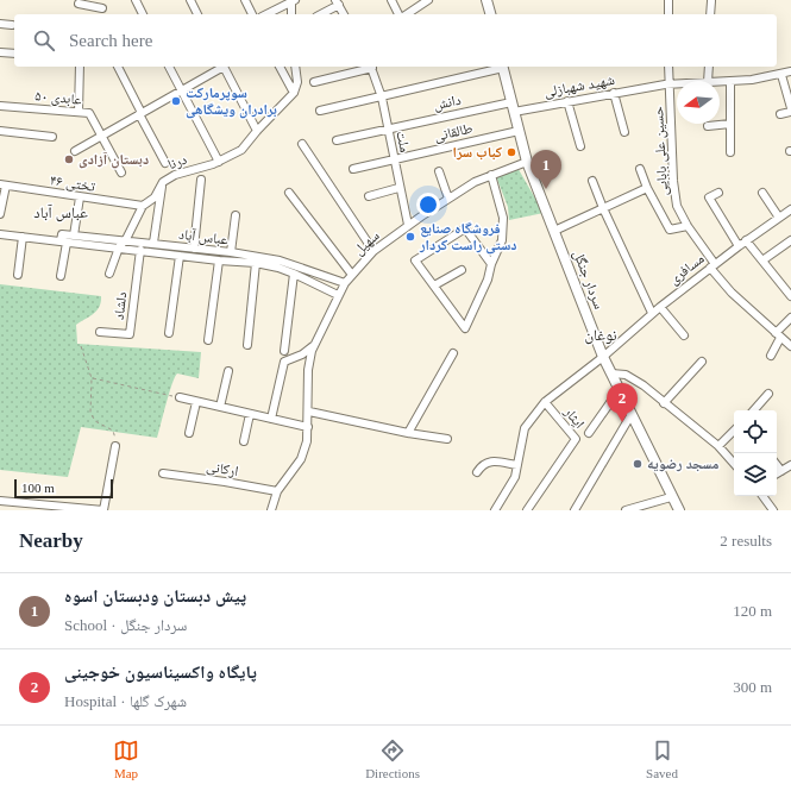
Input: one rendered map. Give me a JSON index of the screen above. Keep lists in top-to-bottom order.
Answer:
{
  "streets": {
    "main road": ["سردار جنگل"],
    "street": [
      "شهید شهبازلی",
      "عابدی ۵۰",
      "دانش",
      "طالقانی",
      "ملت",
      "حسین علی بابایی",
      "درنا",
      "تختی ۴۶",
      "عباس آباد",
      "سهیل",
      "مسافری",
      "دلشاد",
      "ایثار",
      "ارکانی"
    ]
  },
  "crossings": [
    ["شهید شهبازلی", "دانش"],
    ["شهید شهبازلی", "حسین علی بابایی"],
    ["شهید شهبازلی", "سردار جنگل"],
    ["دانش", "ملت"],
    ["دانش", "سردار جنگل"],
    ["طالقانی", "ملت"],
    ["طالقانی", "سردار جنگل"],
    ["ملت", "سهیل"],
    ["حسین علی بابایی", "مسافری"],
    ["درنا", "تختی ۴۶"],
    ["درنا", "عباس آباد"],
    ["عباس آباد", "سهیل"],
    ["عباس آباد", "دلشاد"],
    ["سهیل", "سردار جنگل"],
    ["سهیل", "ارکانی"],
    ["مسافری", "سردار جنگل"],
    ["مسافری", "ایثار"],
    ["سردار جنگل", "ایثار"]
  ],
  "districts": ["عباس آباد", "نوغان"],
  "places": [
    "سوپرمارکت برادران ویشگاهی",
    "کباب سرا",
    "دبستان آزادی",
    "فروشگاه صنایع دستی راست کردار",
    "مسجد رضویه"
  ],
  "scale_bar": "100 m",
  "north": "left",
  "page": {
    "search": "Search here",
    "pins": ["1", "2"],
    "scale": "100 m",
    "heading": ["Nearby", "2 results"],
    "list": [
      {
        "mark": "1",
        "name": "پیش دبستان ودبستان اسوه",
        "note": "School · سردار جنگل",
        "value": "120 m"
      },
      {
        "mark": "2",
        "name": "پایگاه واکسیناسیون خوجینی",
        "note": "Hospital · شهرک گلها",
        "value": "300 m"
      }
    ],
    "nav": ["Map", "Directions", "Saved"]
  }
}
